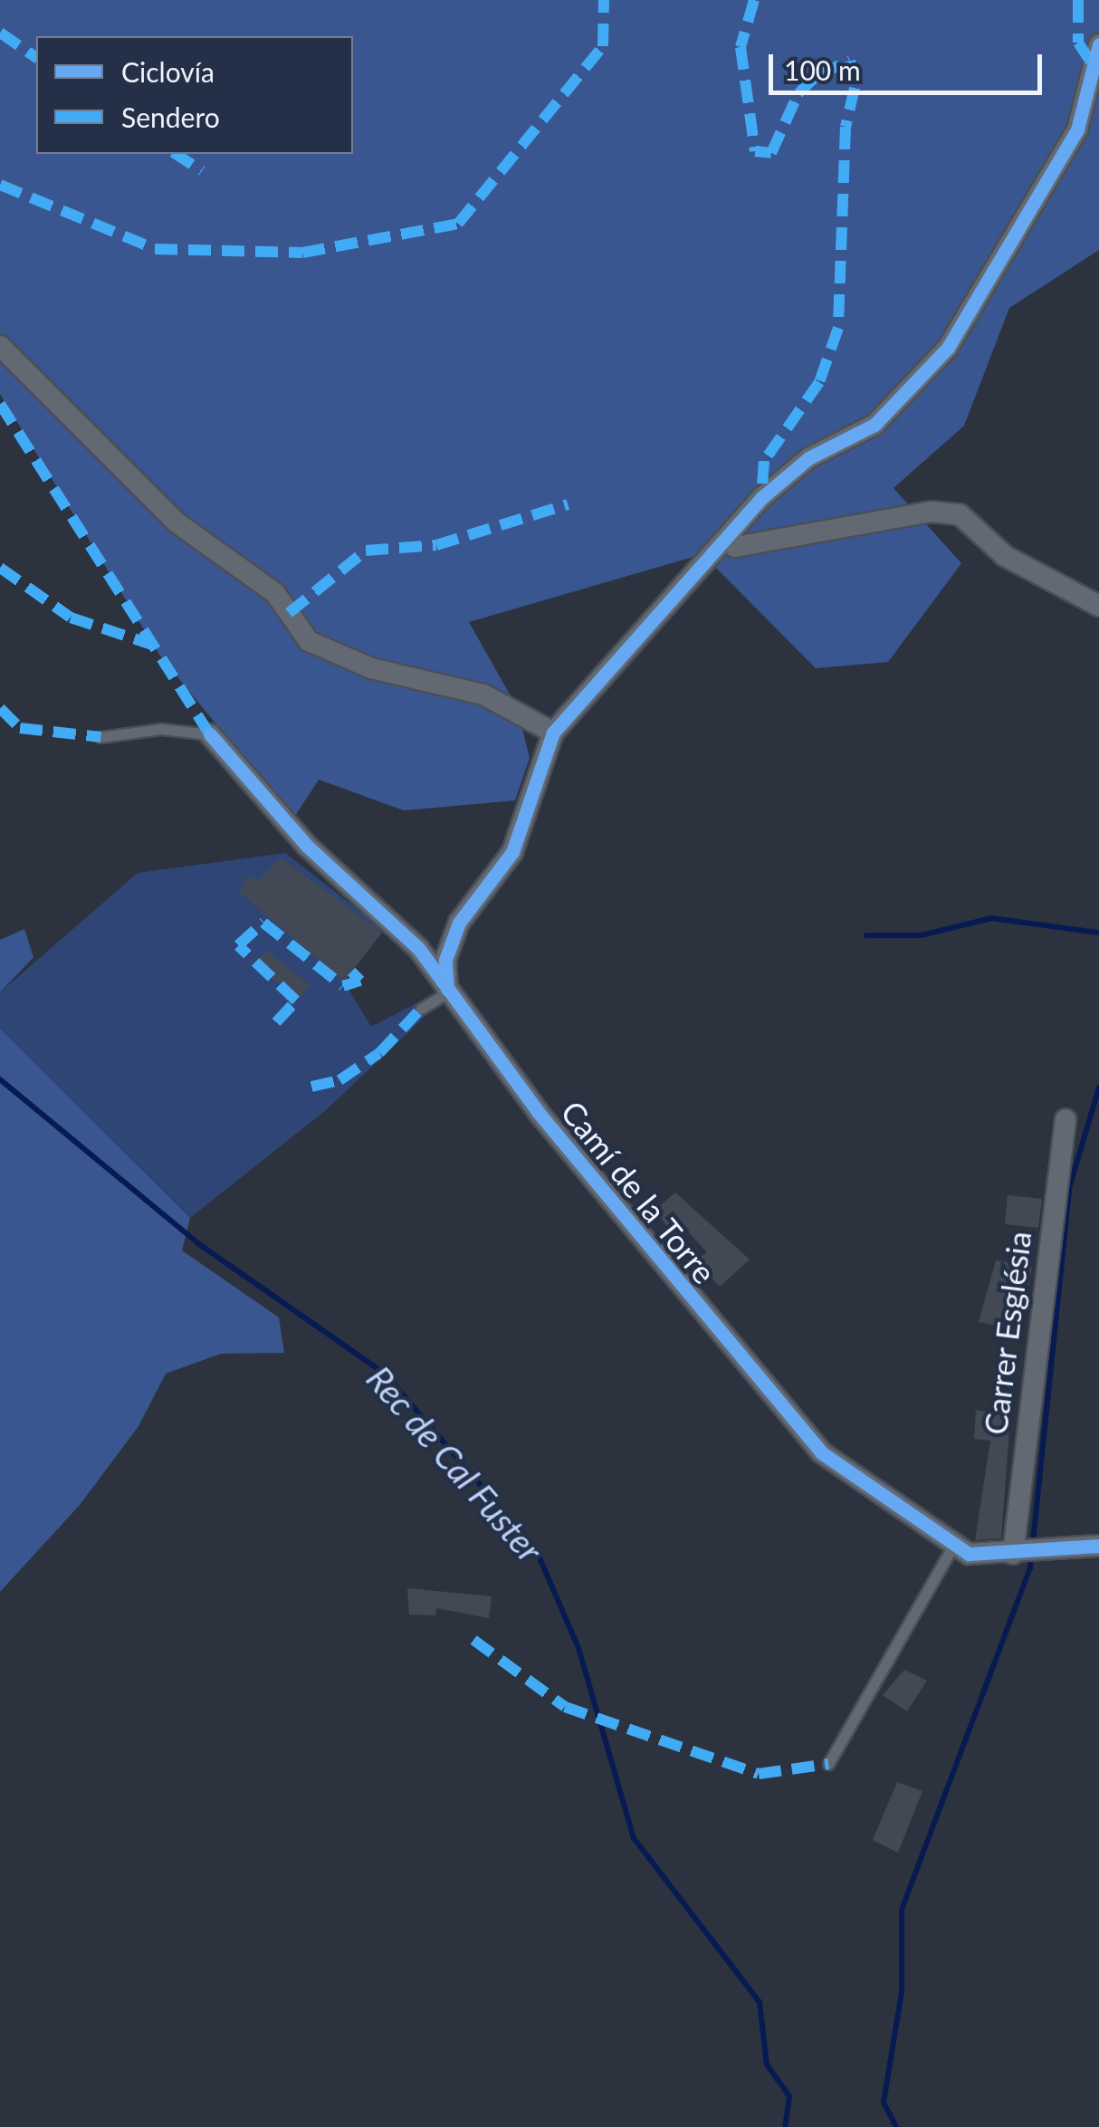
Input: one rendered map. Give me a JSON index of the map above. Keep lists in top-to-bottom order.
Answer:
{
  "streets": {
    "street": ["Camí de la Torre", "Carrer Església"]
  },
  "water": ["Rec de Cal Fuster"],
  "legend": ["Ciclovía", "Sendero"],
  "scale_bar": "100 m"
}
